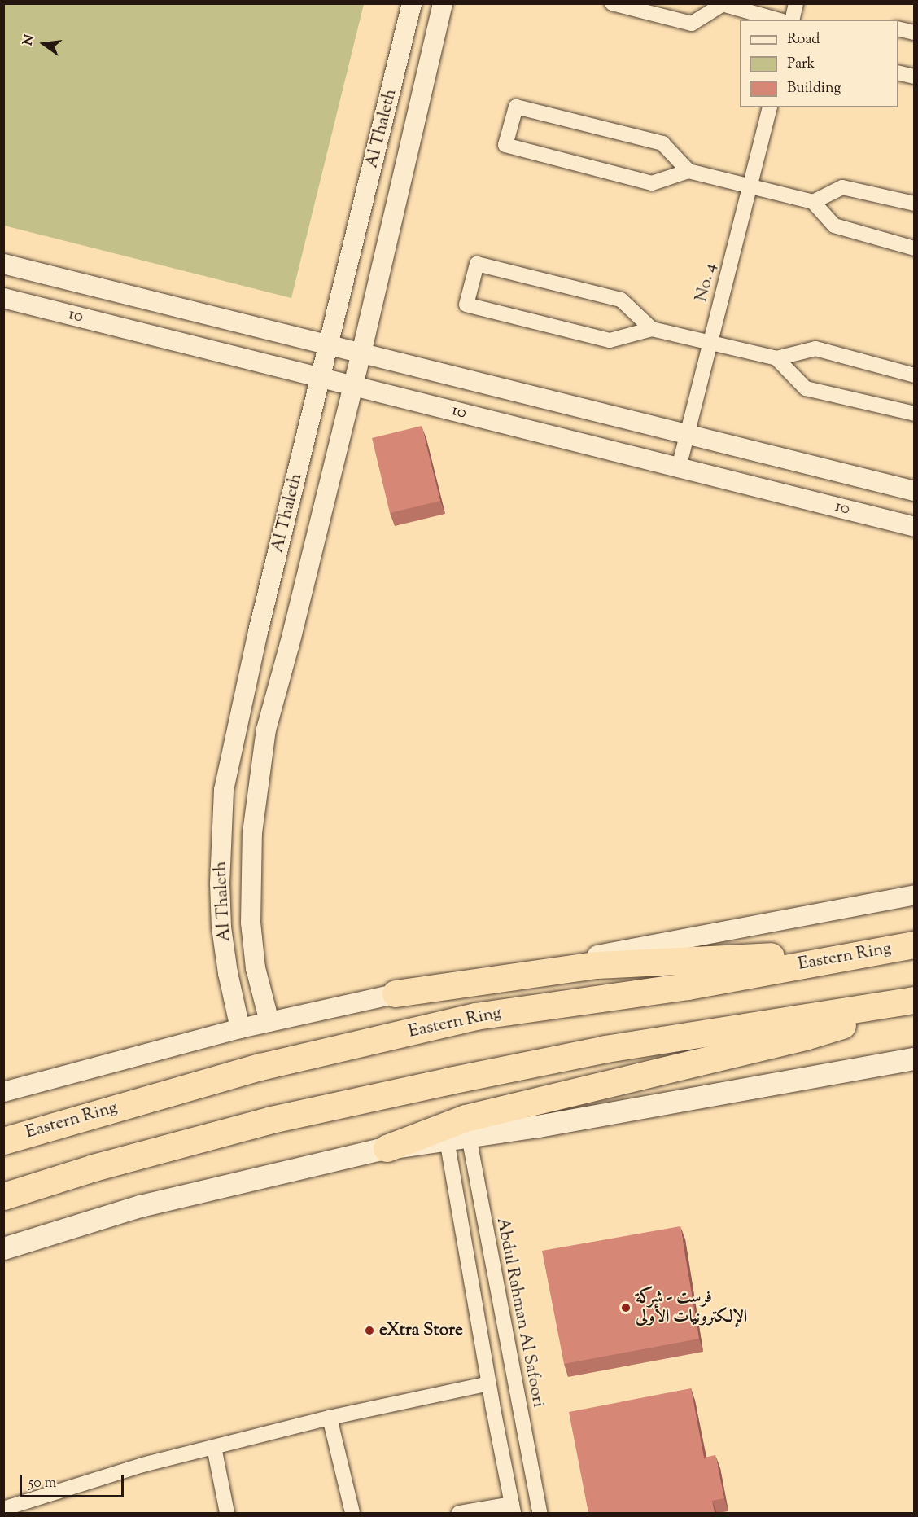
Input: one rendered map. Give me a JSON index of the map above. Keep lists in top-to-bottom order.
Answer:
{
  "streets": {
    "highway": ["Eastern Ring"],
    "street": [
      "Al Thaleth",
      "No. 4",
      "10",
      "Abdul Rahman Al Safoori"
    ]
  },
  "crossings": [
    ["Al Thaleth", "10"],
    ["No. 4", "10"]
  ],
  "places": ["فرست - شركة الإلكترونيات الأولى", "eXtra Store"],
  "legend": ["Road", "Park", "Building"],
  "scale_bar": "50 m",
  "north": "left"
}
